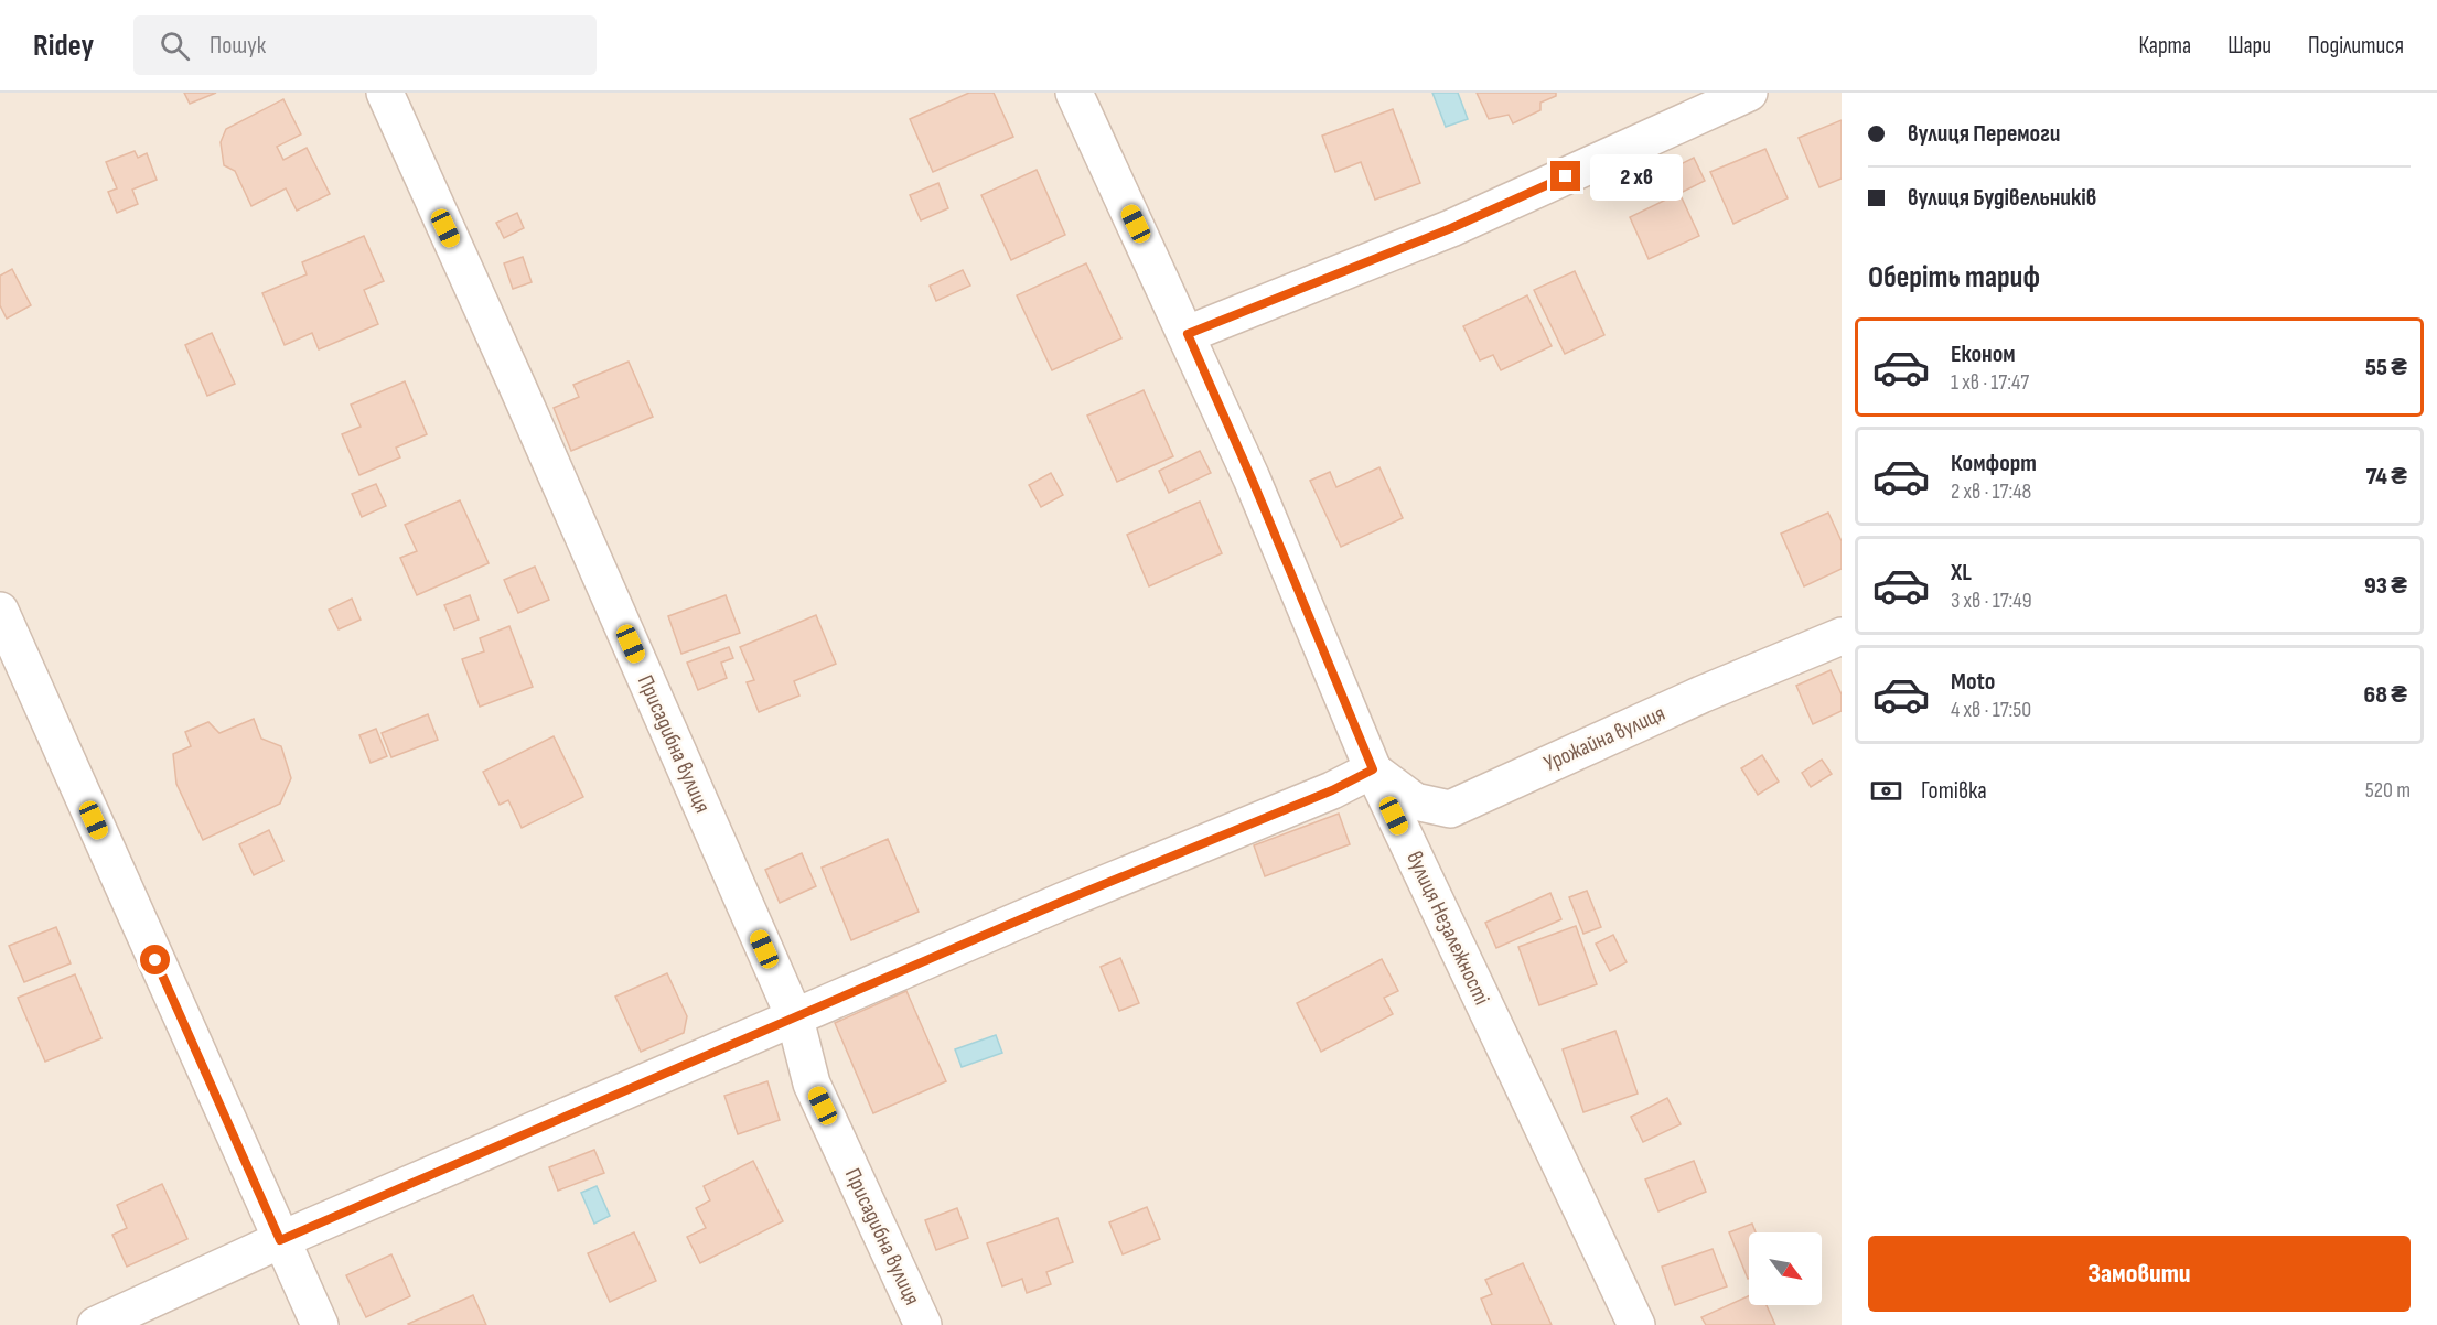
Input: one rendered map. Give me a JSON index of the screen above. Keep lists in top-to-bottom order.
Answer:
{
  "streets": {
    "street": ["Урожайна вулиця", "Присадибна вулиця", "вулиця Незалежності"]
  },
  "crossings": [
    ["Урожайна вулиця", "вулиця Незалежності"]
  ],
  "north": "bottom right",
  "page": {
    "header": "Ridey",
    "search": "Пошук",
    "nav": ["Карта", "Шари", "Поділитися"],
    "banner": ["вулиця Перемоги", "вулиця Будівельників"],
    "bubble": "2 хв",
    "heading": "Оберіть тариф",
    "list": [
      {
        "name": "Економ",
        "note": "1 хв · 17:47",
        "value": "55 ₴"
      },
      {
        "name": "Комфорт",
        "note": "2 хв · 17:48",
        "value": "74 ₴"
      },
      {
        "name": "XL",
        "note": "3 хв · 17:49",
        "value": "93 ₴"
      },
      {
        "name": "Moto",
        "note": "4 хв · 17:50",
        "value": "68 ₴"
      }
    ],
    "pay": ["Готівка", "520 m"],
    "buttons": "Замовити"
  }
}
